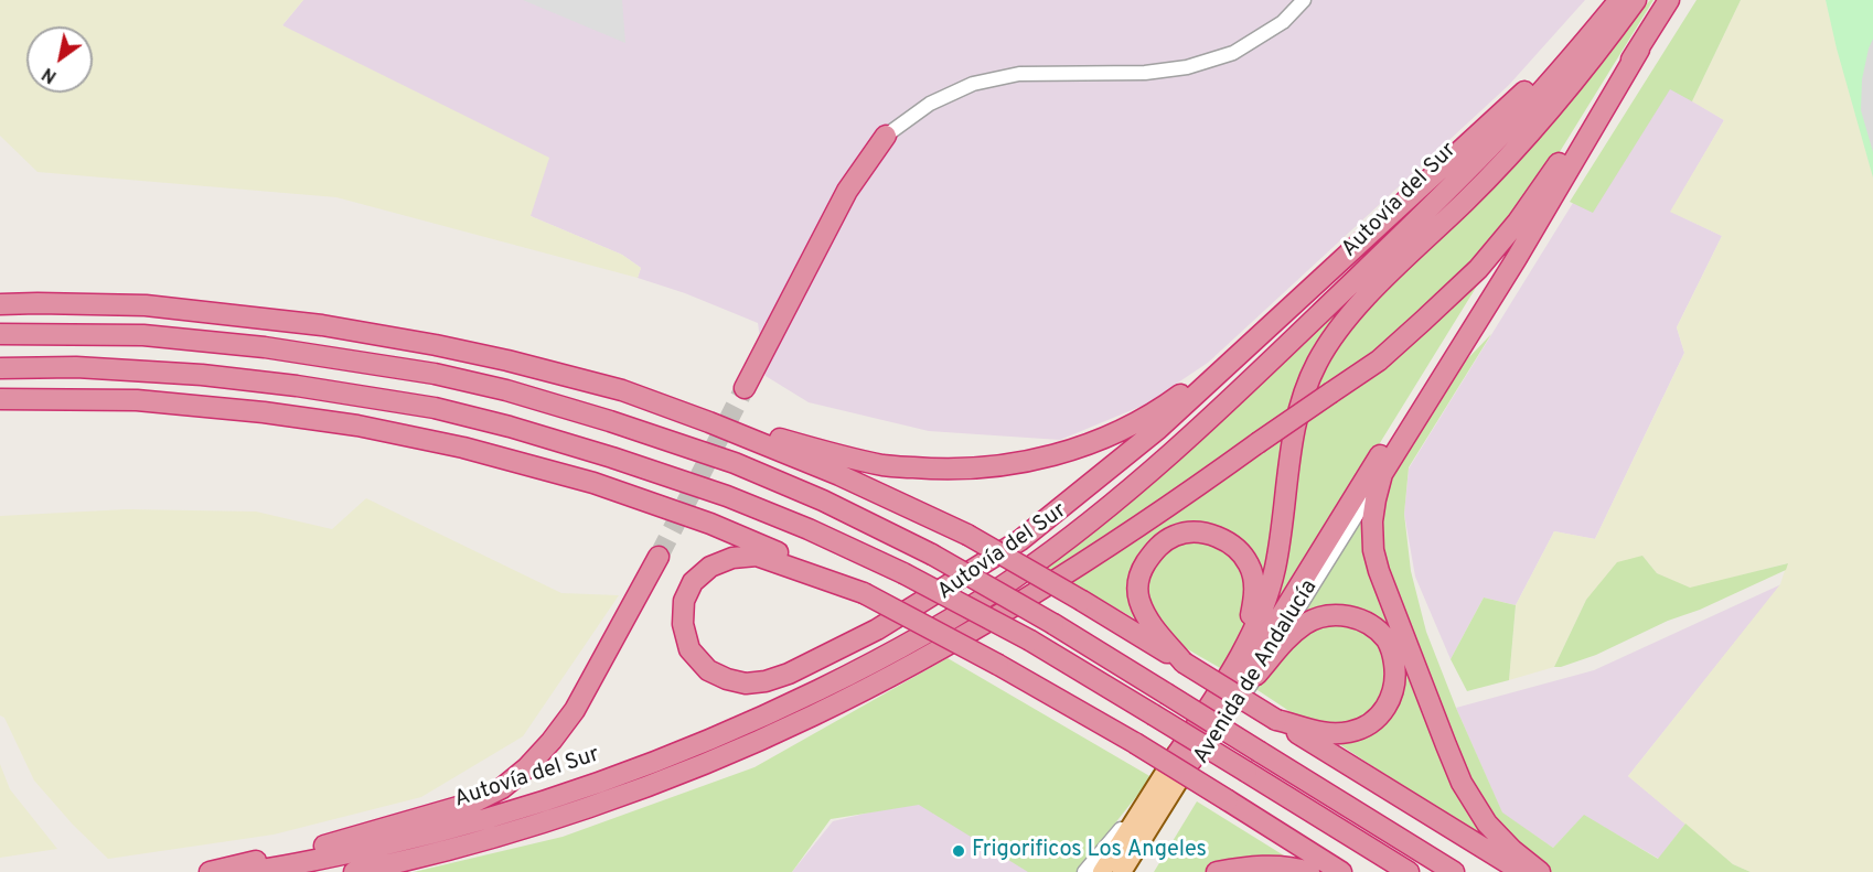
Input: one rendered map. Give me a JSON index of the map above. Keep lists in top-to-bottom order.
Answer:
{
  "streets": {
    "highway": ["Autovía del Sur"],
    "main road": ["Avenida de Andalucía"]
  },
  "places": ["Frigorificos Los Angeles"],
  "north": "bottom left"
}
